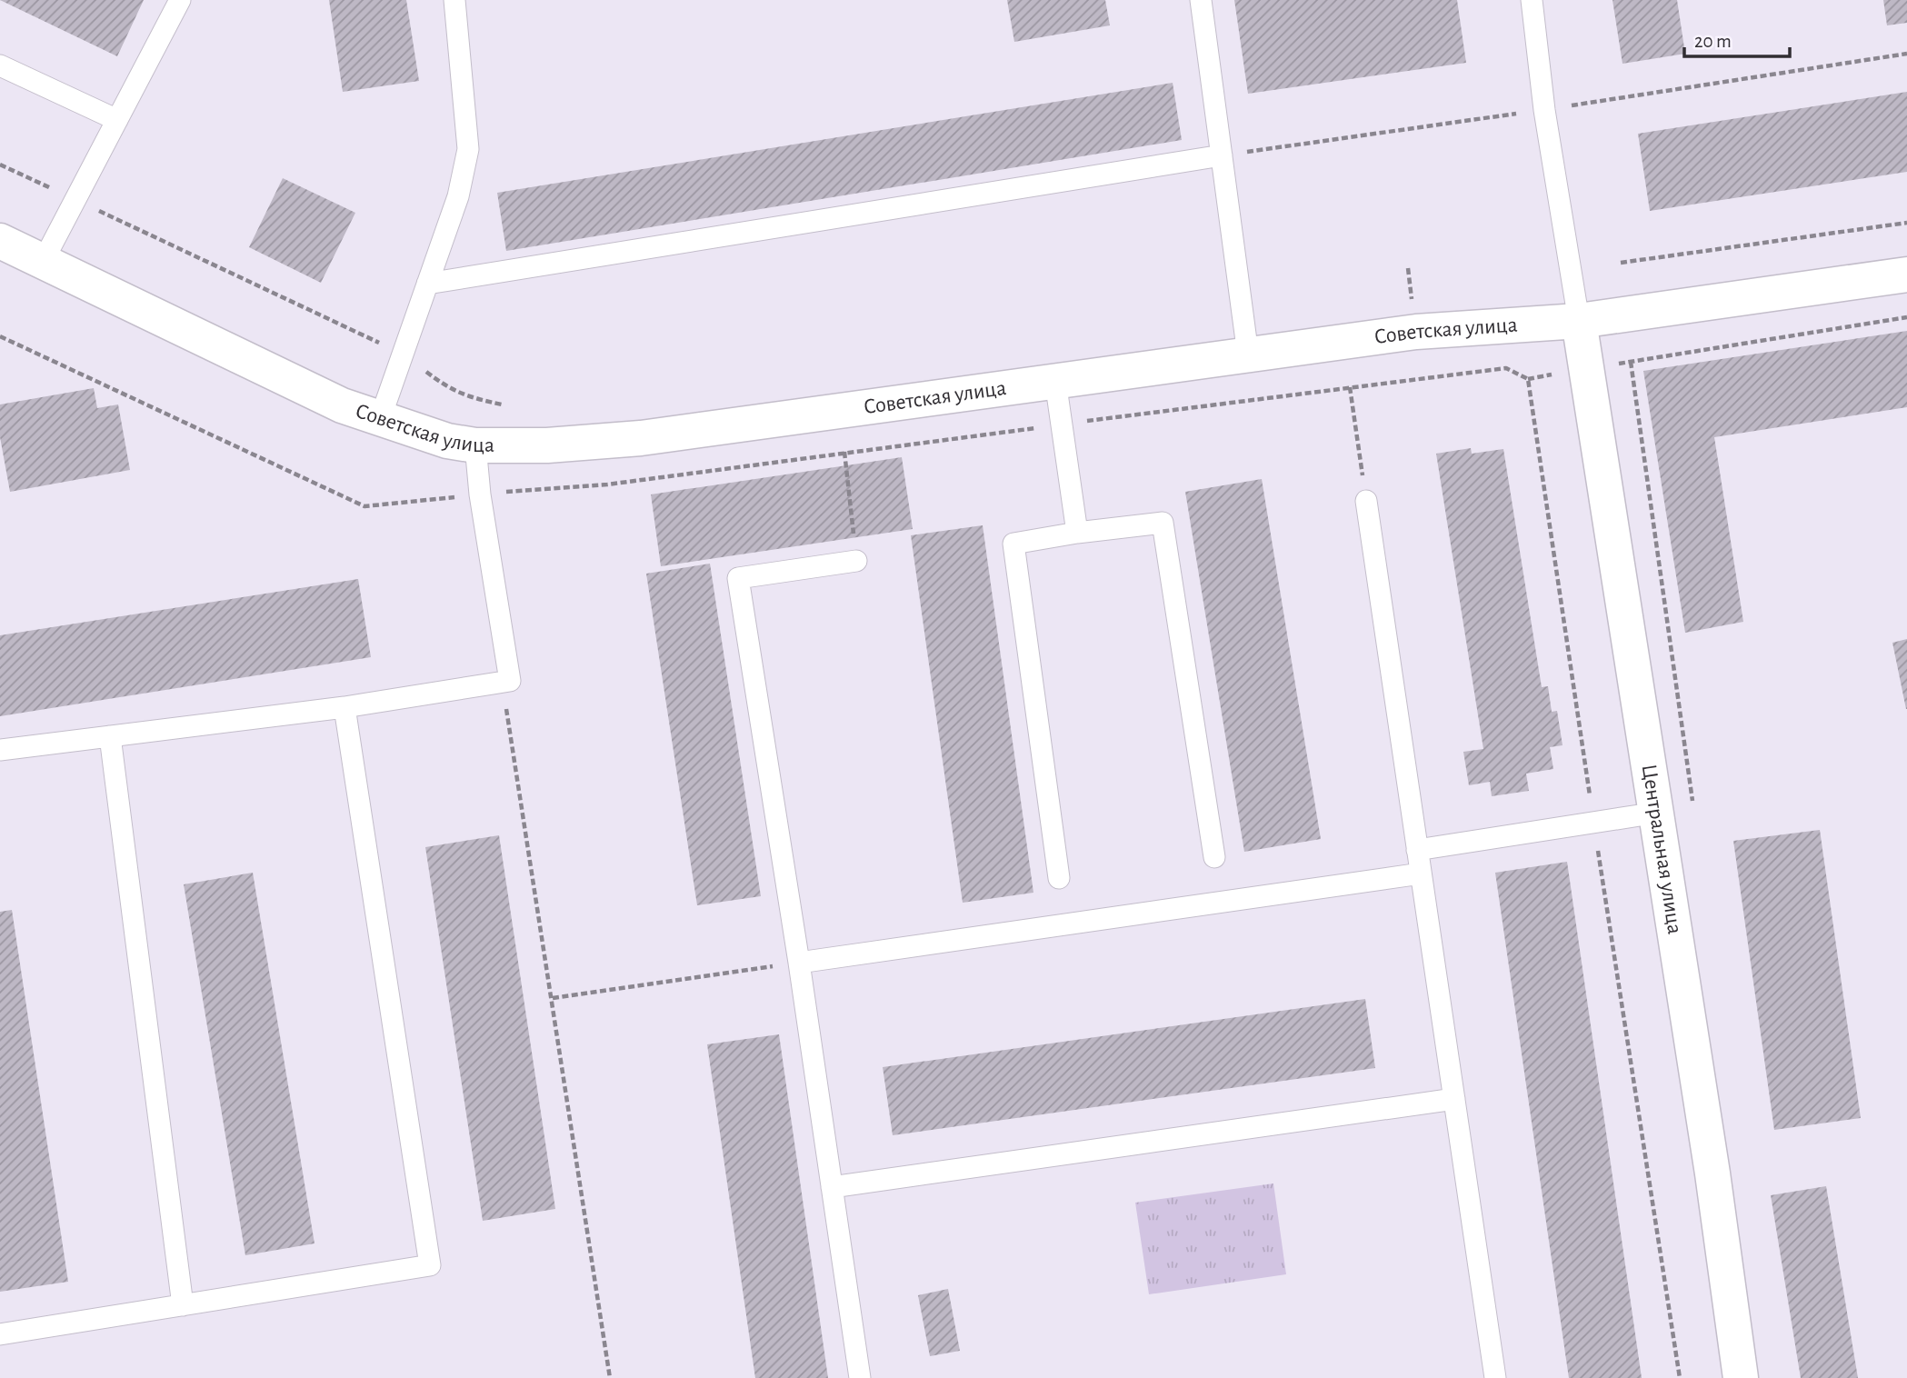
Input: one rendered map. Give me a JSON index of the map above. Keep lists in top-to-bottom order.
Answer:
{
  "streets": {
    "street": ["Советская улица", "Центральная улица"]
  },
  "crossings": [
    ["Советская улица", "Центральная улица"]
  ],
  "scale_bar": "20 m"
}
